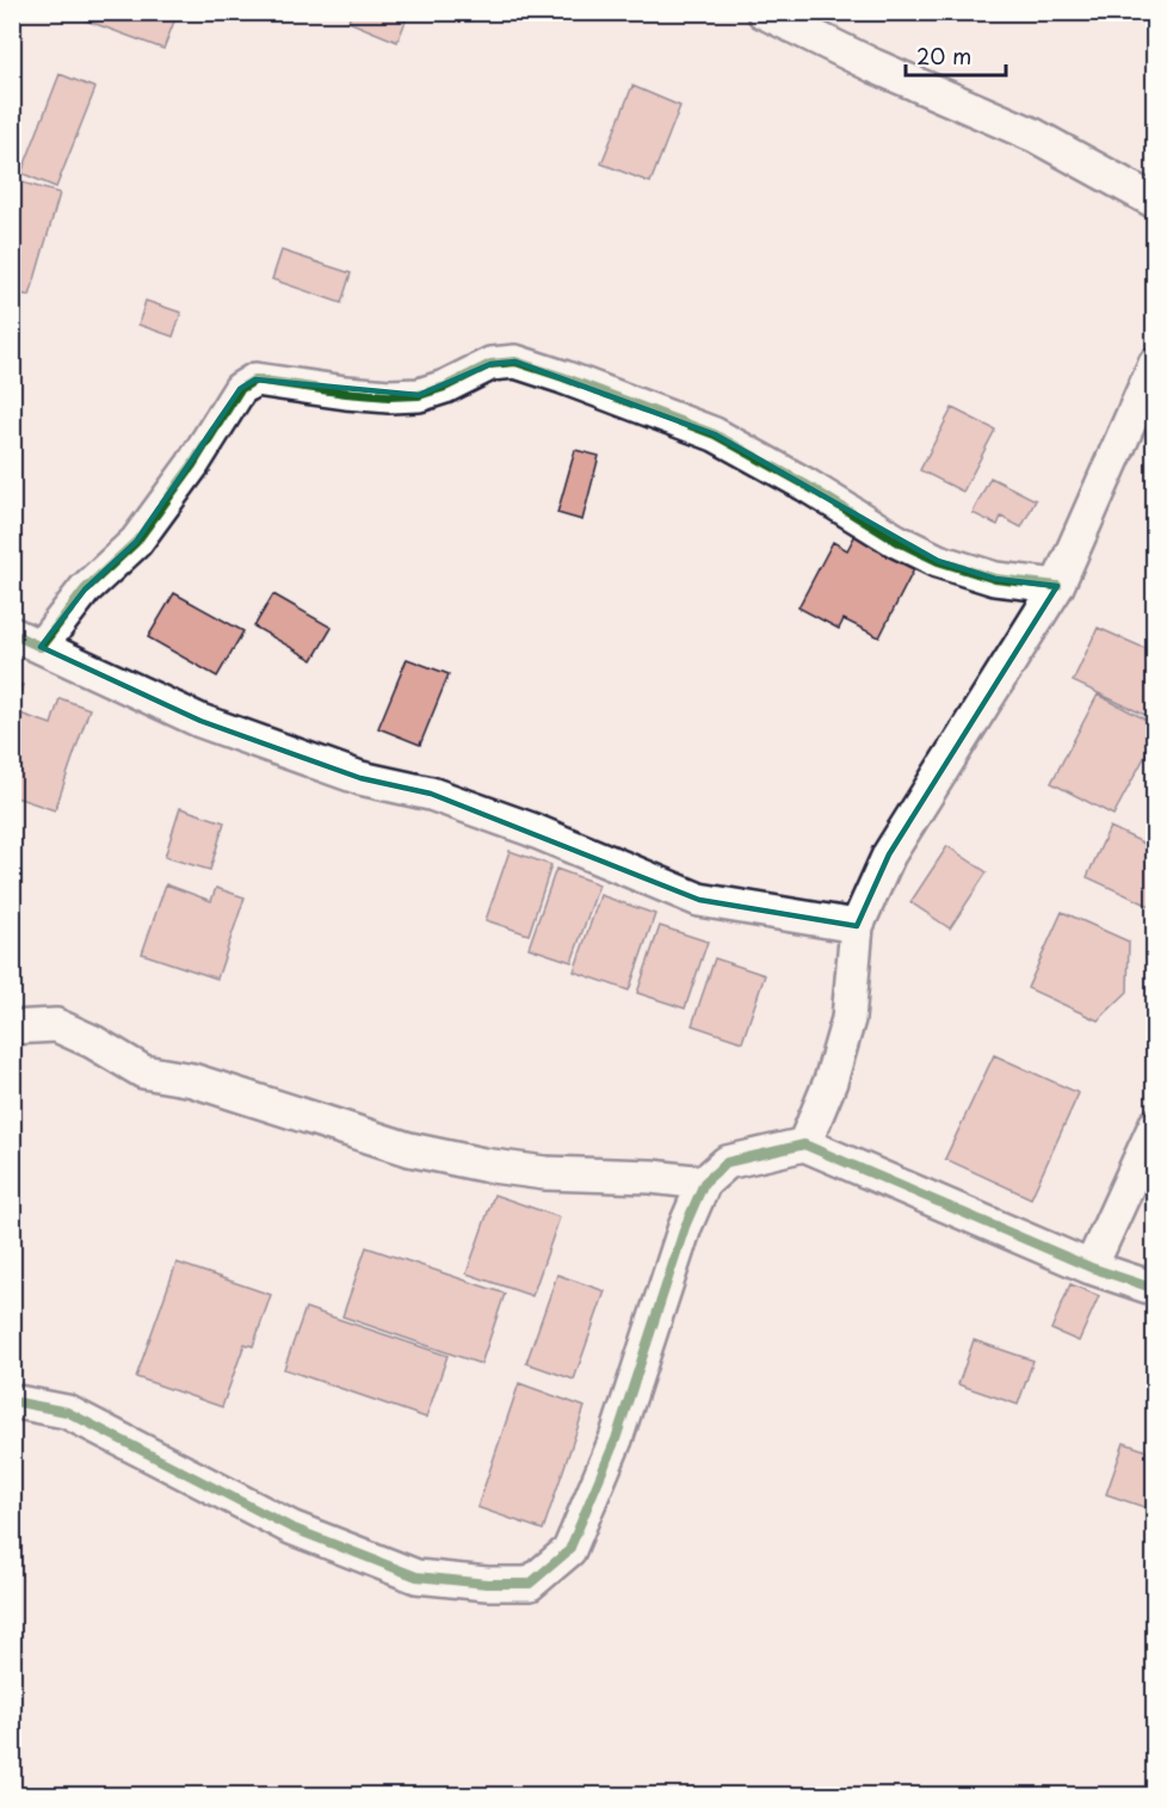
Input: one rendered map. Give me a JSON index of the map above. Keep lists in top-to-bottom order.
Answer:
{
  "scale_bar": "20 m"
}
